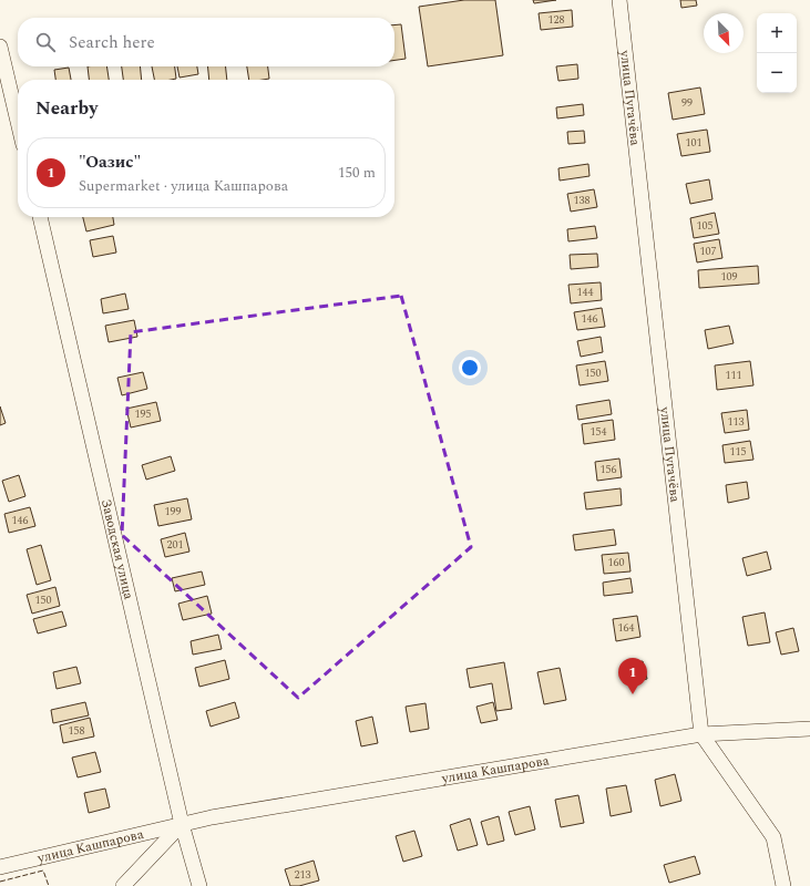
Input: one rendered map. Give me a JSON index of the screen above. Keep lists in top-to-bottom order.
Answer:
{
  "streets": {
    "street": ["улица Пугачёва", "Заводская улица", "улица Кашпарова"]
  },
  "crossings": [
    ["улица Пугачёва", "улица Кашпарова"],
    ["Заводская улица", "улица Кашпарова"]
  ],
  "house_numbers": [
    "128",
    "99",
    "101",
    "138",
    "105",
    "107",
    "109",
    "144",
    "146",
    "150",
    "111",
    "195",
    "113",
    "154",
    "115",
    "156",
    "199",
    "146",
    "201",
    "160",
    "150",
    "164",
    "158",
    "213"
  ],
  "north": "bottom right",
  "page": {
    "map_buttons": ["+", "−"],
    "search": "Search here",
    "heading": "Nearby",
    "list": [
      {
        "mark": "1",
        "name": "\"Оазис\"",
        "note": "Supermarket · улица Кашпарова",
        "value": "150 m"
      }
    ],
    "pins": "1"
  }
}
